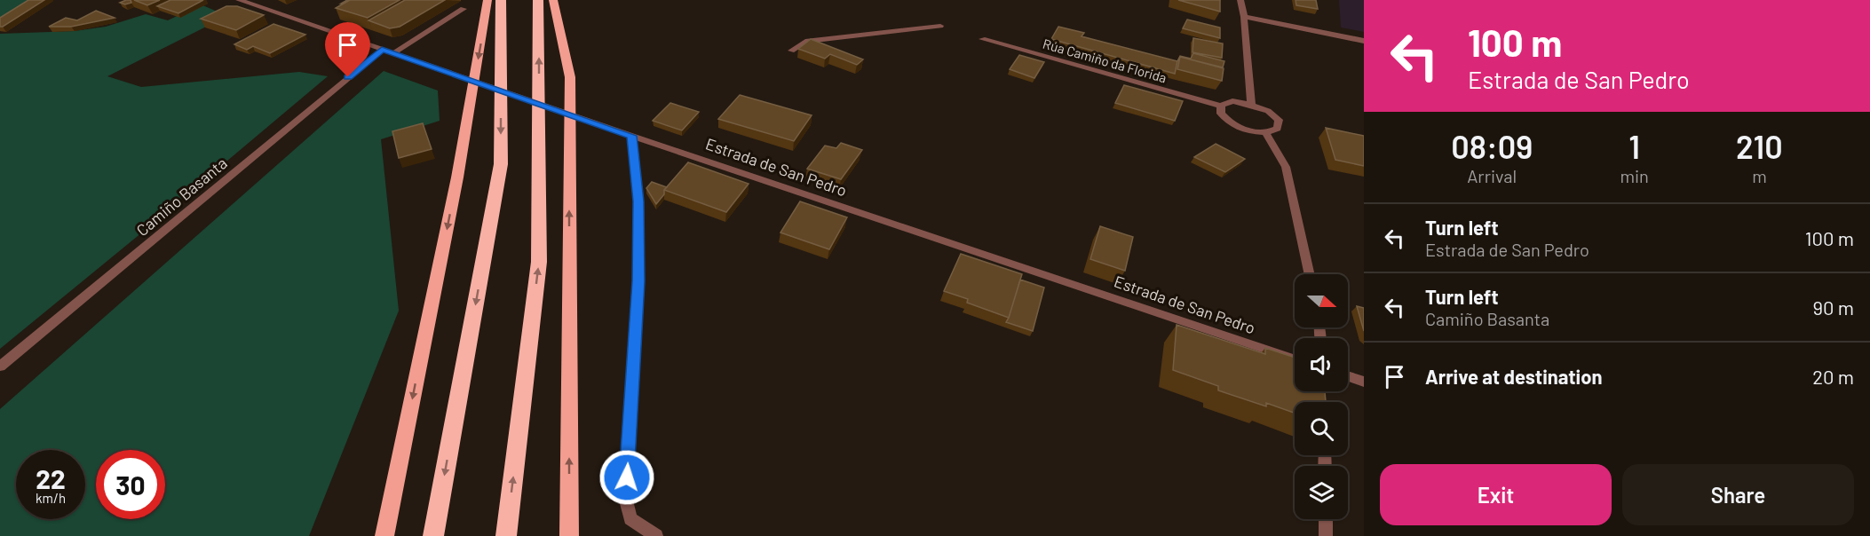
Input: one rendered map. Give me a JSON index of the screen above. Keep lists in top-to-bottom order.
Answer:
{
  "streets": {
    "street": ["Rúa Camiño da Florida", "Estrada de San Pedro", "Camiño Basanta"]
  },
  "crossings": [
    ["Estrada de San Pedro", "Camiño Basanta"]
  ],
  "north": "right",
  "page": {
    "turn": ["100 m", "Estrada de San Pedro"],
    "eta": [
      "08:09",
      "Arrival",
      "1",
      "min",
      "210",
      "m"
    ],
    "list": [
      {
        "name": "Turn left",
        "note": "Estrada de San Pedro",
        "value": "100 m"
      },
      {
        "name": "Turn left",
        "note": "Camiño Basanta",
        "value": "90 m"
      },
      {
        "name": "Arrive at destination",
        "value": "20 m"
      }
    ],
    "speed": "22 km/h",
    "limit": "30",
    "buttons": ["Exit", "Share"]
  }
}
